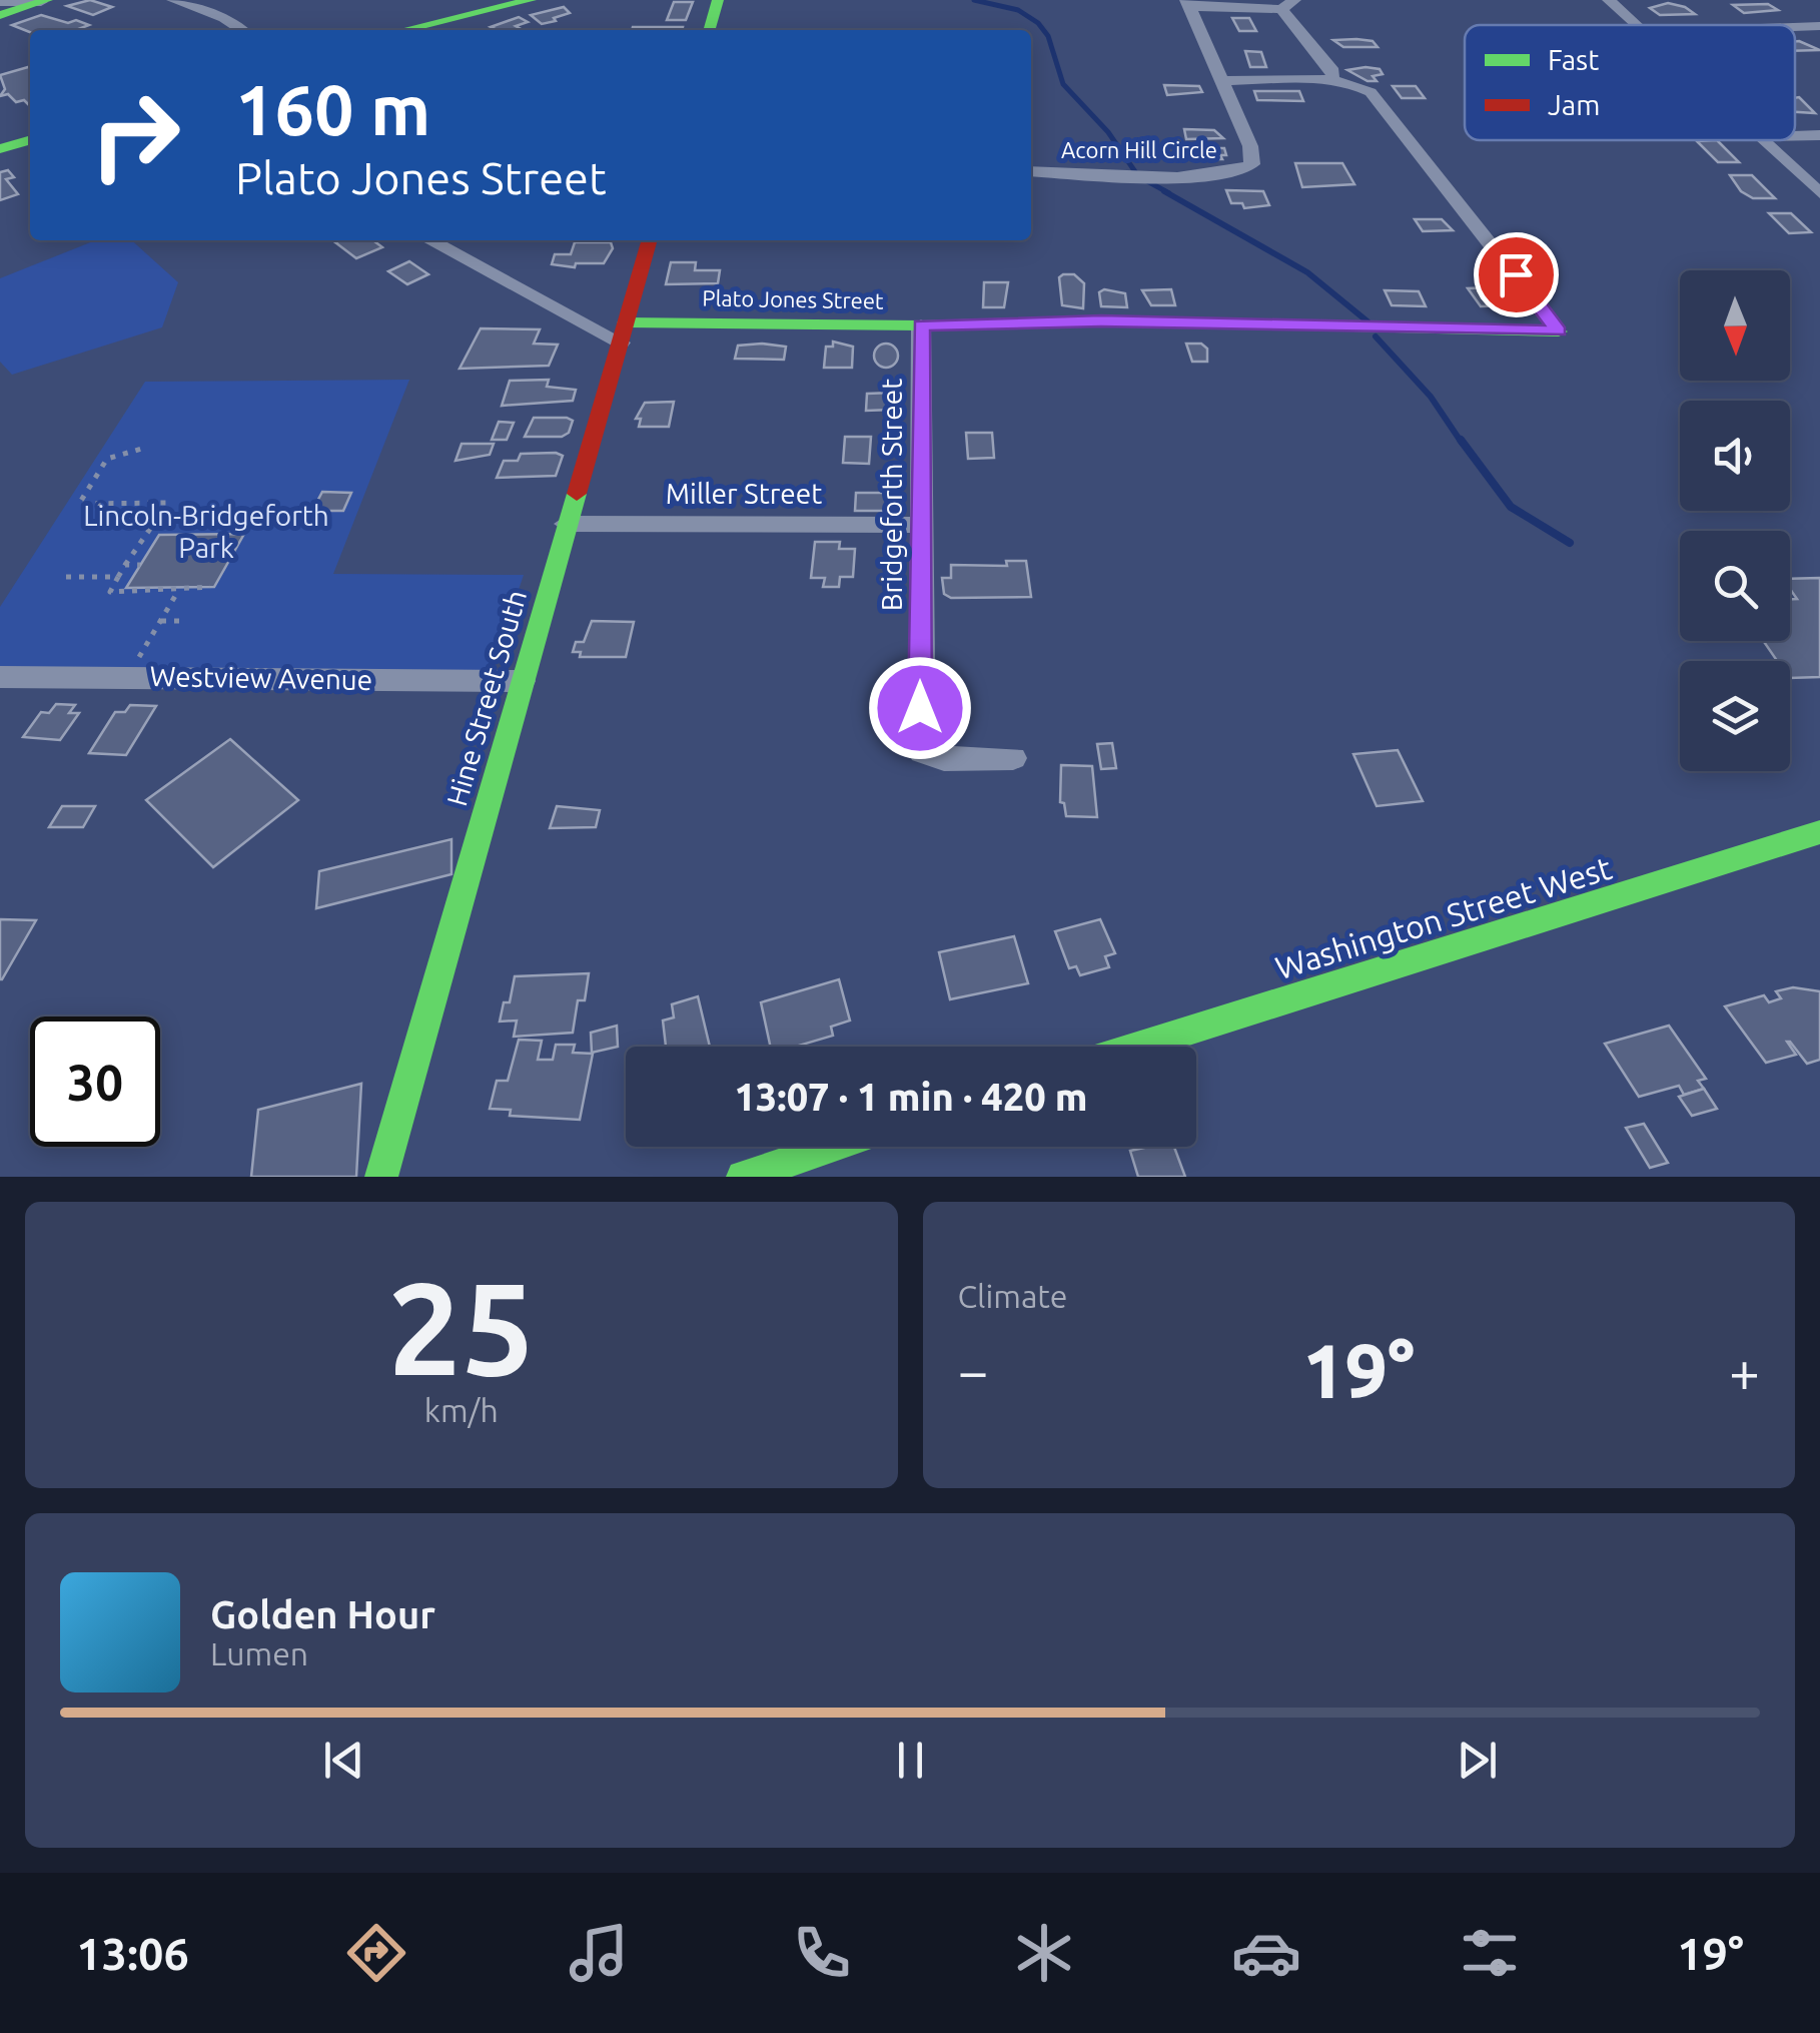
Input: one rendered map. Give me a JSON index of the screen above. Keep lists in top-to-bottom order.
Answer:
{
  "streets": {
    "street": [
      "Acorn Hill Circle",
      "Plato Jones Street",
      "Miller Street",
      "Bridgeforth Street",
      "Westview Avenue",
      "Hine Street South",
      "Washington Street West"
    ]
  },
  "crossings": [
    ["Plato Jones Street", "Bridgeforth Street"],
    ["Plato Jones Street", "Hine Street South"],
    ["Miller Street", "Bridgeforth Street"],
    ["Miller Street", "Hine Street South"],
    ["Westview Avenue", "Hine Street South"]
  ],
  "parks": ["Lincoln-Bridgeforth Park"],
  "legend": ["Fast", "Jam"],
  "north": "bottom",
  "page": {
    "turn": ["160 m", "Plato Jones Street"],
    "limit": "30",
    "trip": "13:07 · 1 min · 420 m",
    "tile": [
      ["25", "km/h"],
      "Climate"
    ],
    "heat": ["−", "19°", "+"],
    "song": ["Golden Hour", "Lumen"],
    "tabs": ["13:06", "19°"]
  }
}
